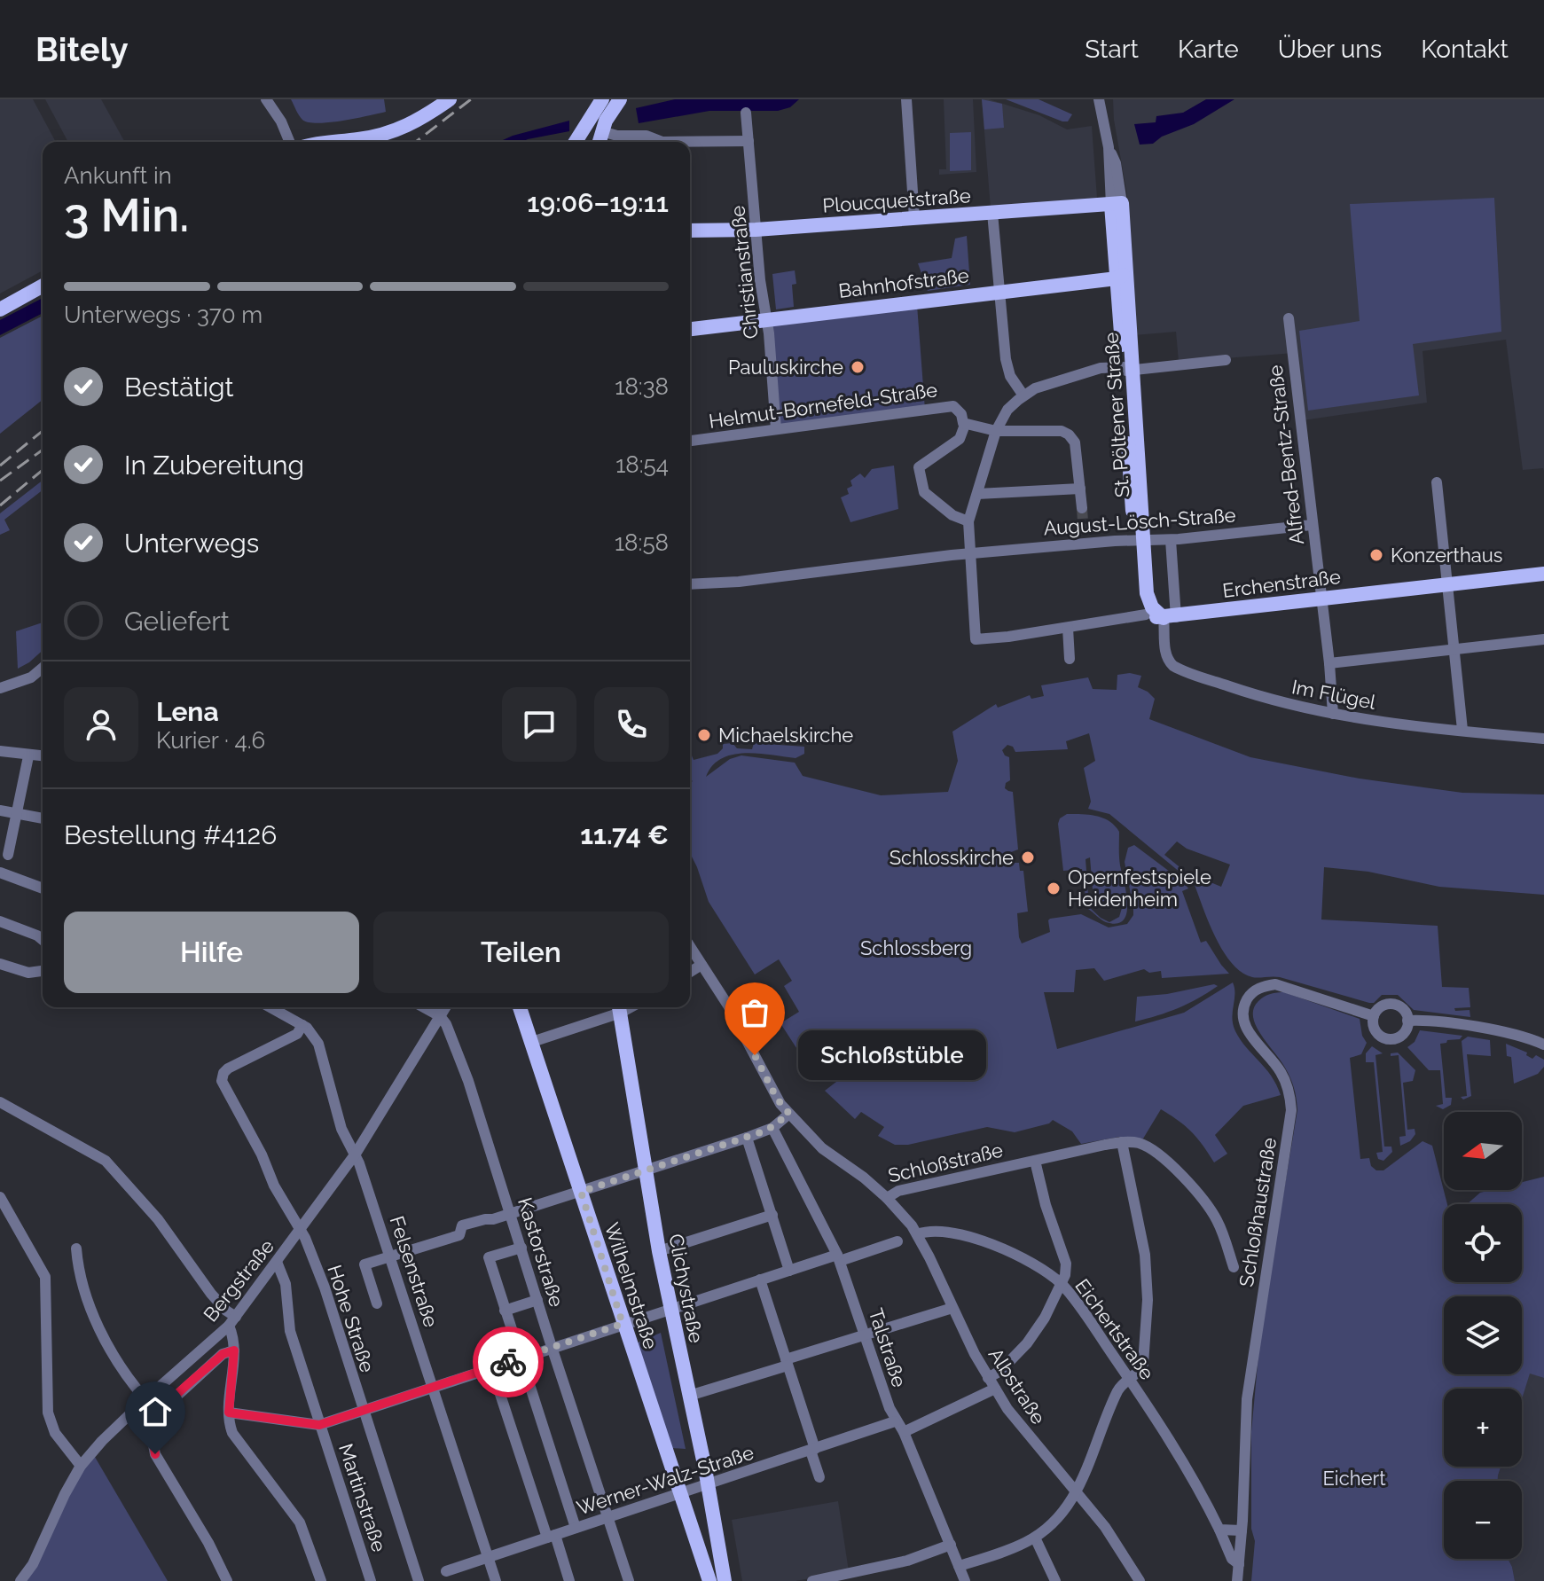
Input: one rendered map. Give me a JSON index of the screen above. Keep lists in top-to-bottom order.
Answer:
{
  "streets": {
    "main road": [
      "Ploucquetstraße",
      "Bahnhofstraße",
      "St. Pöltener Straße",
      "Erchenstraße",
      "Wilhelmstraße",
      "Clichystraße"
    ],
    "street": [
      "Christianstraße",
      "Helmut-Bornefeld-Straße",
      "Alfred-Bentz-Straße",
      "August-Lösch-Straße",
      "Im Flügel",
      "Schloßstraße",
      "Schloßhaustraße",
      "Kastorstraße",
      "Felsenstraße",
      "Bergstraße",
      "Hohe Straße",
      "Eichertstraße",
      "Talstraße",
      "Albstraße",
      "Werner-Walz-Straße",
      "Martinstraße"
    ]
  },
  "crossings": [
    ["Ploucquetstraße", "Christianstraße"],
    ["Ploucquetstraße", "St. Pöltener Straße"],
    ["Christianstraße", "Bahnhofstraße"],
    ["Christianstraße", "Helmut-Bornefeld-Straße"],
    ["Bahnhofstraße", "St. Pöltener Straße"],
    ["St. Pöltener Straße", "August-Lösch-Straße"],
    ["St. Pöltener Straße", "Erchenstraße"],
    ["St. Pöltener Straße", "Im Flügel"],
    ["Alfred-Bentz-Straße", "August-Lösch-Straße"],
    ["Alfred-Bentz-Straße", "Erchenstraße"],
    ["Alfred-Bentz-Straße", "Im Flügel"],
    ["August-Lösch-Straße", "Im Flügel"],
    ["Erchenstraße", "Im Flügel"],
    ["Schloßstraße", "Albstraße"],
    ["Schloßhaustraße", "Eichertstraße"],
    ["Kastorstraße", "Bergstraße"],
    ["Kastorstraße", "Werner-Walz-Straße"],
    ["Felsenstraße", "Bergstraße"],
    ["Felsenstraße", "Hohe Straße"],
    ["Felsenstraße", "Werner-Walz-Straße"],
    ["Bergstraße", "Hohe Straße"],
    ["Bergstraße", "Martinstraße"],
    ["Wilhelmstraße", "Werner-Walz-Straße"],
    ["Clichystraße", "Werner-Walz-Straße"],
    ["Eichertstraße", "Albstraße"],
    ["Talstraße", "Werner-Walz-Straße"]
  ],
  "parks": ["Schlossberg", "Eichert"],
  "places": [
    "Pauluskirche",
    "Konzerthaus",
    "Michaelskirche",
    "Schlosskirche",
    "Opernfestspiele Heidenheim",
    "Schloßstüble"
  ],
  "north": "left",
  "page": {
    "header": "Bitely",
    "nav": [
      "Start",
      "Karte",
      "Über uns",
      "Kontakt"
    ],
    "heading": ["3 Min.", "Ankunft in", "19:06–19:11"],
    "panel": [
      "Lena",
      "Kurier · 4.6",
      "Bestellung #4126",
      "11.74 €"
    ],
    "bar": "Unterwegs · 370 m",
    "list": [
      ["Bestätigt", "18:38"],
      ["In Zubereitung", "18:54"],
      ["Unterwegs", "18:58"],
      "Geliefert"
    ],
    "buttons": ["Hilfe", "Teilen"],
    "bubble": "Schloßstüble",
    "map_buttons": ["+", "−"]
  }
}
